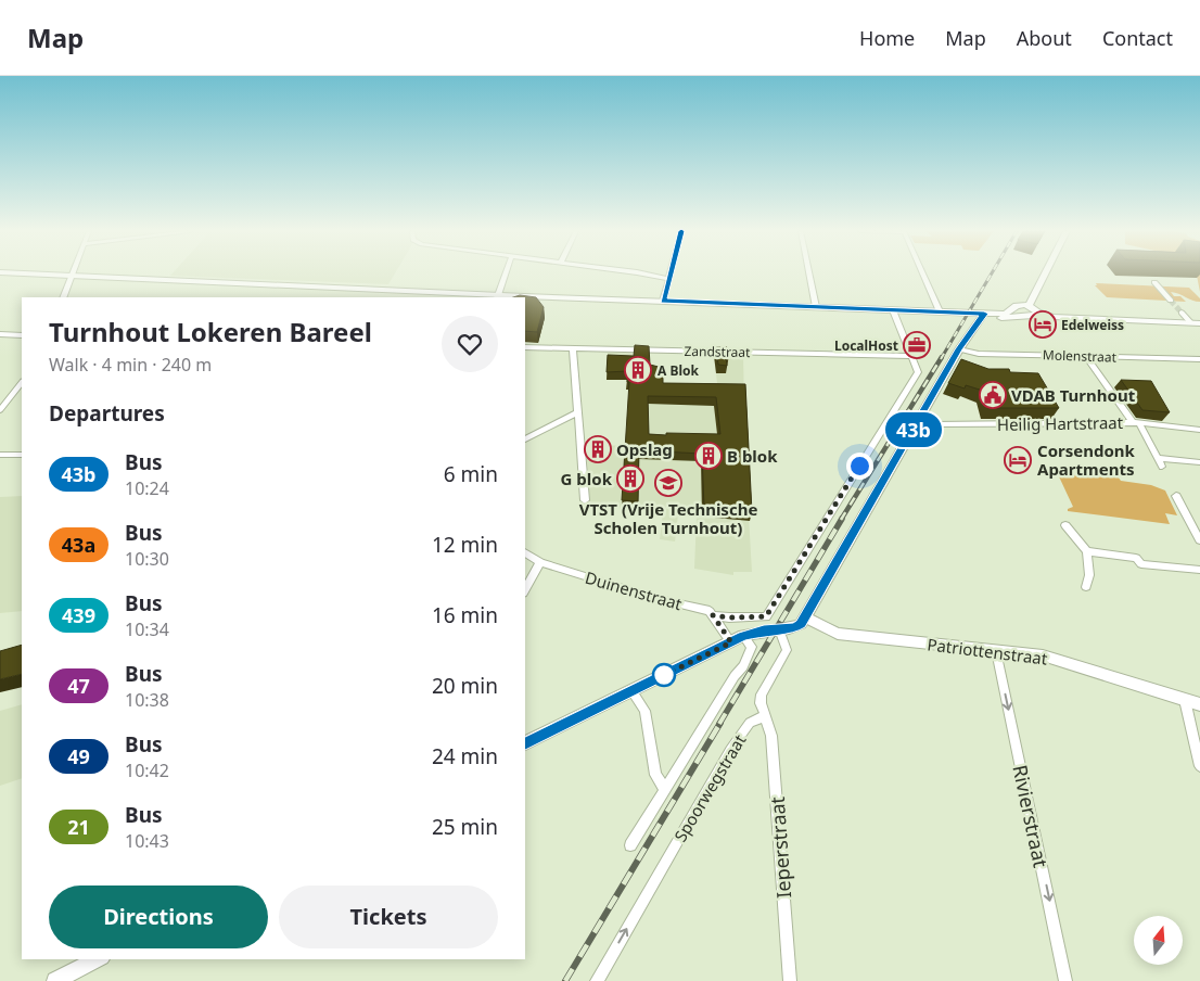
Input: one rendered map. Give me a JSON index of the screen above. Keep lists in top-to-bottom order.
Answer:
{
  "streets": {
    "street": [
      "Zandstraat",
      "Molenstraat",
      "Heilig Hartstraat",
      "Duinenstraat",
      "Patriottenstraat",
      "Spoorwegstraat",
      "Rivierstraat",
      "Ieperstraat"
    ]
  },
  "crossings": [
    ["Zandstraat", "Duinenstraat"],
    ["Patriottenstraat", "Rivierstraat"],
    ["Spoorwegstraat", "Ieperstraat"]
  ],
  "one_way": ["Spoorwegstraat", "Rivierstraat"],
  "places": {
    "hotel": ["Edelweiss", "Corsendonk Apartments"],
    "office": ["LocalHost"],
    "building": [
      "A Blok",
      "Opslag",
      "B blok",
      "G blok"
    ],
    "public building": ["VDAB Turnhout"],
    "school or university": ["VTST (Vrije Technische Scholen Turnhout)"]
  },
  "lines": ["bus line 43b"],
  "north": "top",
  "page": {
    "header": "Map",
    "nav": [
      "Home",
      "Map",
      "About",
      "Contact"
    ],
    "on_map": "43b",
    "heading": [
      ["Turnhout Lokeren Bareel", "Walk · 4 min · 240 m"],
      "Departures"
    ],
    "list": [
      {
        "mark": "43b",
        "name": "Bus",
        "note": "10:24",
        "value": "6 min"
      },
      {
        "mark": "43a",
        "name": "Bus",
        "note": "10:30",
        "value": "12 min"
      },
      {
        "mark": "439",
        "name": "Bus",
        "note": "10:34",
        "value": "16 min"
      },
      {
        "mark": "47",
        "name": "Bus",
        "note": "10:38",
        "value": "20 min"
      },
      {
        "mark": "49",
        "name": "Bus",
        "note": "10:42",
        "value": "24 min"
      },
      {
        "mark": "21",
        "name": "Bus",
        "note": "10:43",
        "value": "25 min"
      }
    ],
    "buttons": ["Directions", "Tickets"]
  }
}
